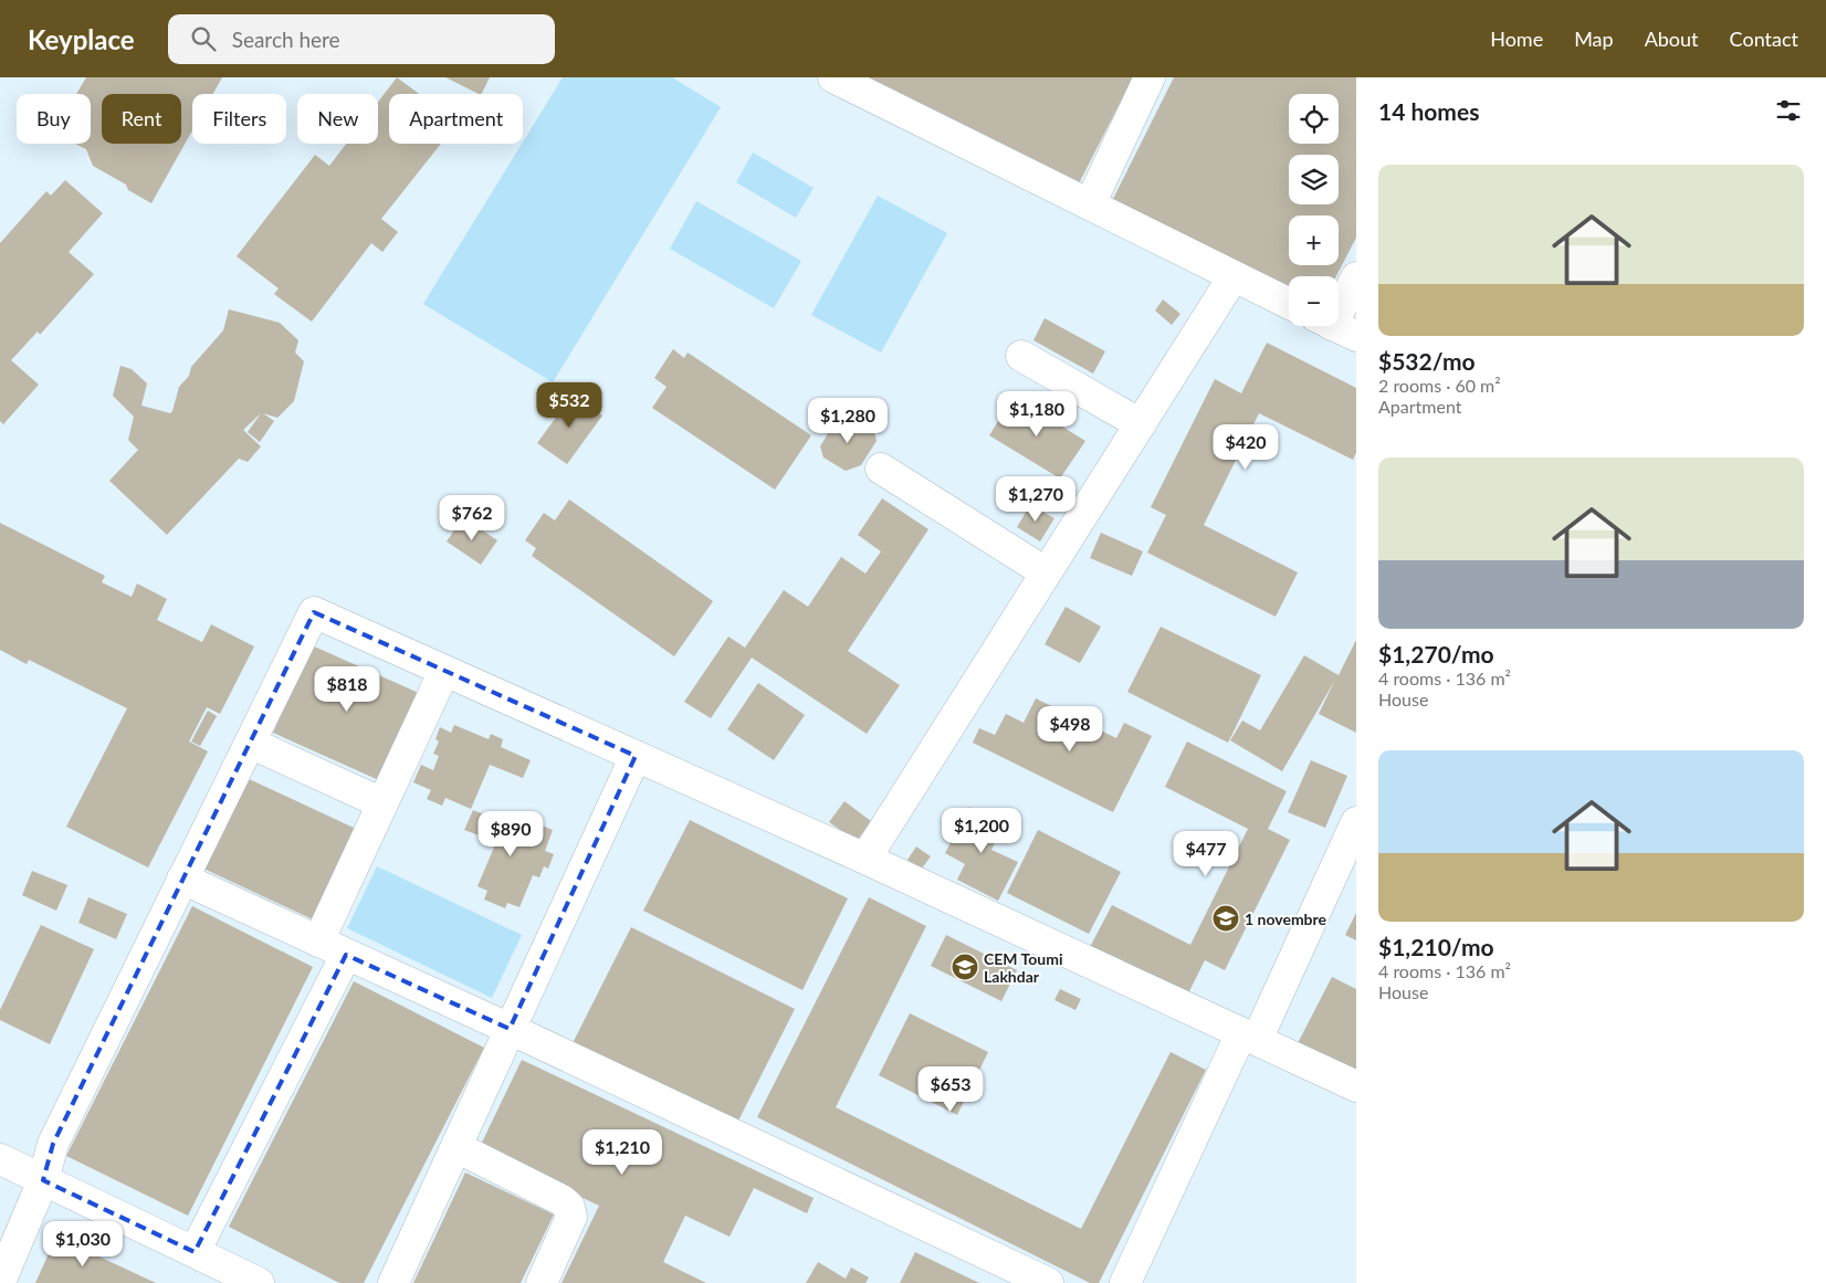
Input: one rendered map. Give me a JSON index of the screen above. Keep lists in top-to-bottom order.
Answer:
{
  "places": {
    "school or university": ["1 novembre", "CEM Toumi Lakhdar"]
  },
  "page": {
    "header": "Keyplace",
    "search": "Search here",
    "nav": [
      "Home",
      "Map",
      "About",
      "Contact"
    ],
    "heading": "14 homes",
    "map_buttons": ["+", "−"],
    "chip": [
      "Buy",
      "Rent",
      "Filters",
      "New",
      "Apartment"
    ],
    "list": [
      {
        "name": "$532/mo",
        "note": "2 rooms · 60 m² · Apartment"
      },
      {
        "name": "$1,270/mo",
        "note": "4 rooms · 136 m² · House"
      },
      {
        "name": "$1,210/mo",
        "note": "4 rooms · 136 m² · House"
      }
    ],
    "price": [
      "$532",
      "$1,180",
      "$1,280",
      "$420",
      "$1,270",
      "$762",
      "$818",
      "$498",
      "$1,200",
      "$890",
      "$477",
      "$653",
      "$1,210",
      "$1,030"
    ]
  }
}
